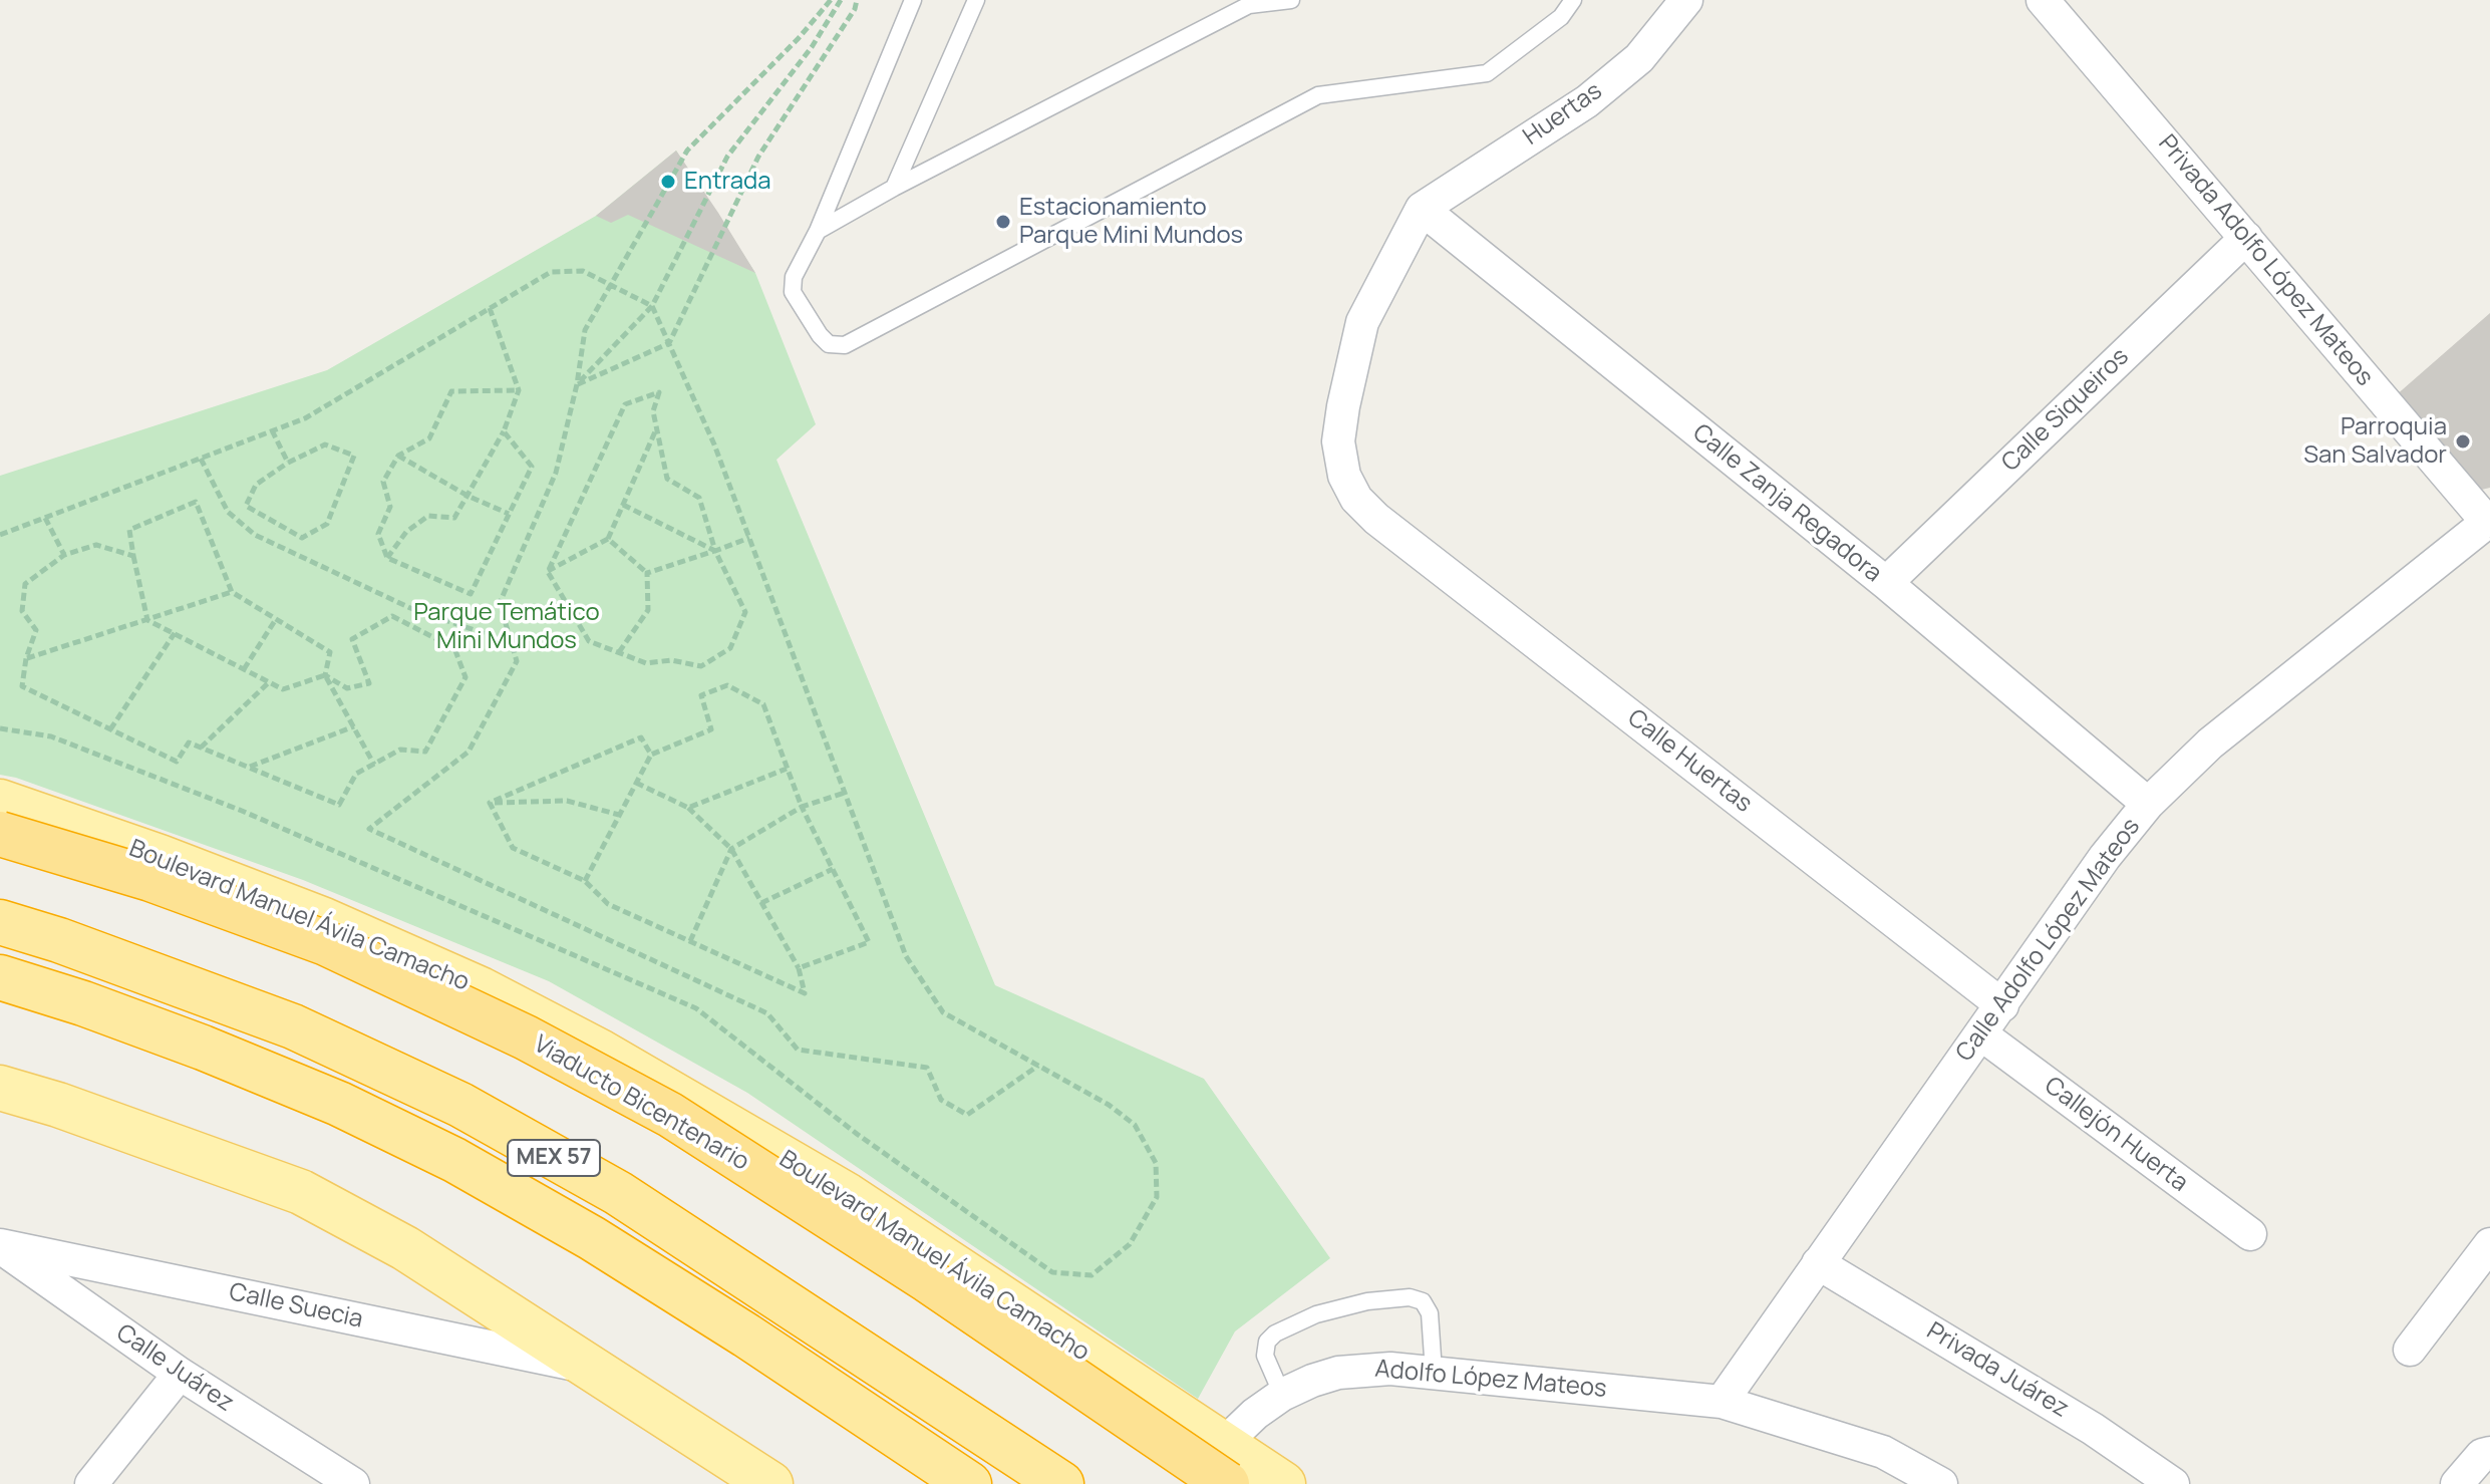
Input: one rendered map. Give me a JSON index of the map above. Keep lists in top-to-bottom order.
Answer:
{
  "streets": {
    "highway": ["Viaducto Bicentenario", "MEX 57"],
    "main road": ["Boulevard Manuel Ávila Camacho"],
    "street": [
      "Huertas",
      "Privada Adolfo López Mateos",
      "Calle Siqueiros",
      "Calle Zanja Regadora",
      "Calle Huertas",
      "Calle Adolfo López Mateos",
      "Callejón Huerta",
      "Calle Suecia",
      "Calle Juárez",
      "Privada Juárez",
      "Adolfo López Mateos"
    ]
  },
  "crossings": [
    ["Huertas", "Calle Zanja Regadora"],
    ["Huertas", "Calle Huertas"],
    ["Privada Adolfo López Mateos", "Calle Siqueiros"],
    ["Privada Adolfo López Mateos", "Calle Adolfo López Mateos"],
    ["Calle Siqueiros", "Calle Zanja Regadora"],
    ["Calle Zanja Regadora", "Calle Huertas"],
    ["Calle Zanja Regadora", "Calle Adolfo López Mateos"],
    ["Calle Huertas", "Calle Adolfo López Mateos"],
    ["Calle Adolfo López Mateos", "Callejón Huerta"],
    ["Calle Adolfo López Mateos", "Privada Juárez"],
    ["Calle Adolfo López Mateos", "Adolfo López Mateos"],
    ["Calle Suecia", "Calle Juárez"]
  ],
  "parks": ["Parque Temático Mini Mundos"],
  "places": ["Entrada", "Estacionamiento Parque Mini Mundos", "Parroquia San Salvador"]
}
